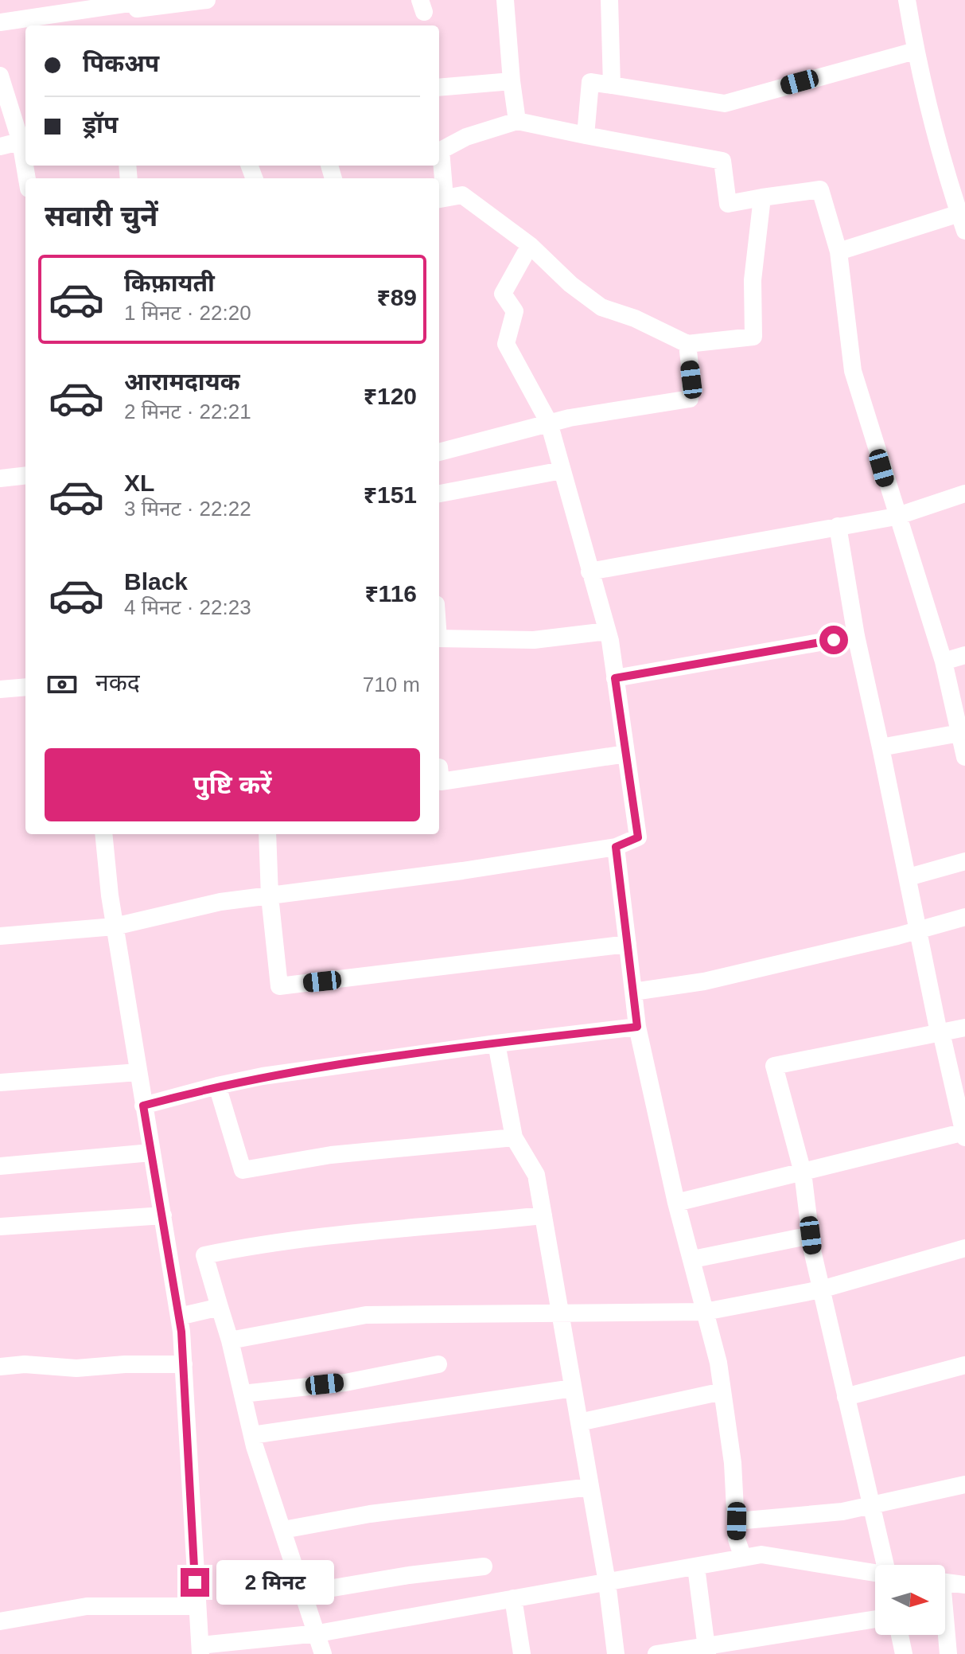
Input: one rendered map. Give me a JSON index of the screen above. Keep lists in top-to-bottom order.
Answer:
{
  "north": "right",
  "page": {
    "banner": ["पिकअप", "ड्रॉप"],
    "heading": "सवारी चुनें",
    "list": [
      {
        "name": "किफ़ायती",
        "note": "1 मिनट · 22:20",
        "value": "₹89"
      },
      {
        "name": "आरामदायक",
        "note": "2 मिनट · 22:21",
        "value": "₹120"
      },
      {
        "name": "XL",
        "note": "3 मिनट · 22:22",
        "value": "₹151"
      },
      {
        "name": "Black",
        "note": "4 मिनट · 22:23",
        "value": "₹116"
      }
    ],
    "pay": ["नकद", "710 m"],
    "buttons": "पुष्टि करें",
    "bubble": "2 मिनट"
  }
}
